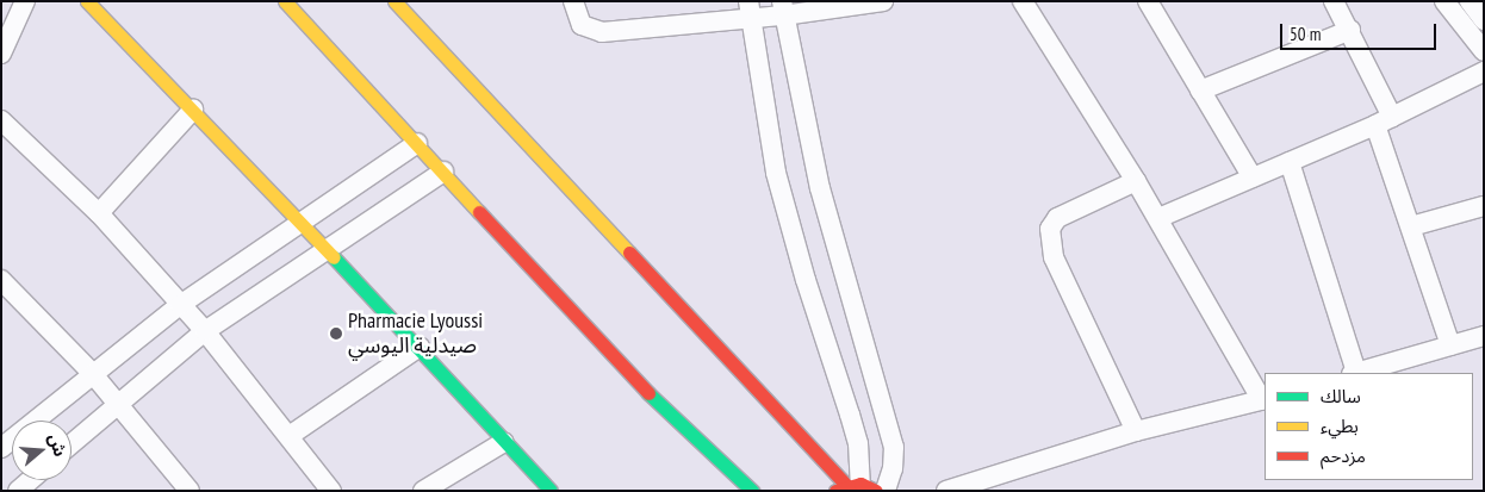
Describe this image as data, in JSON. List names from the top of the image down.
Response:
{
  "places": ["Pharmacie Lyoussi صيدلية اليوسي"],
  "legend": ["سالك", "بطيء", "مزدحم"],
  "scale_bar": "50 m",
  "north": "right"
}
